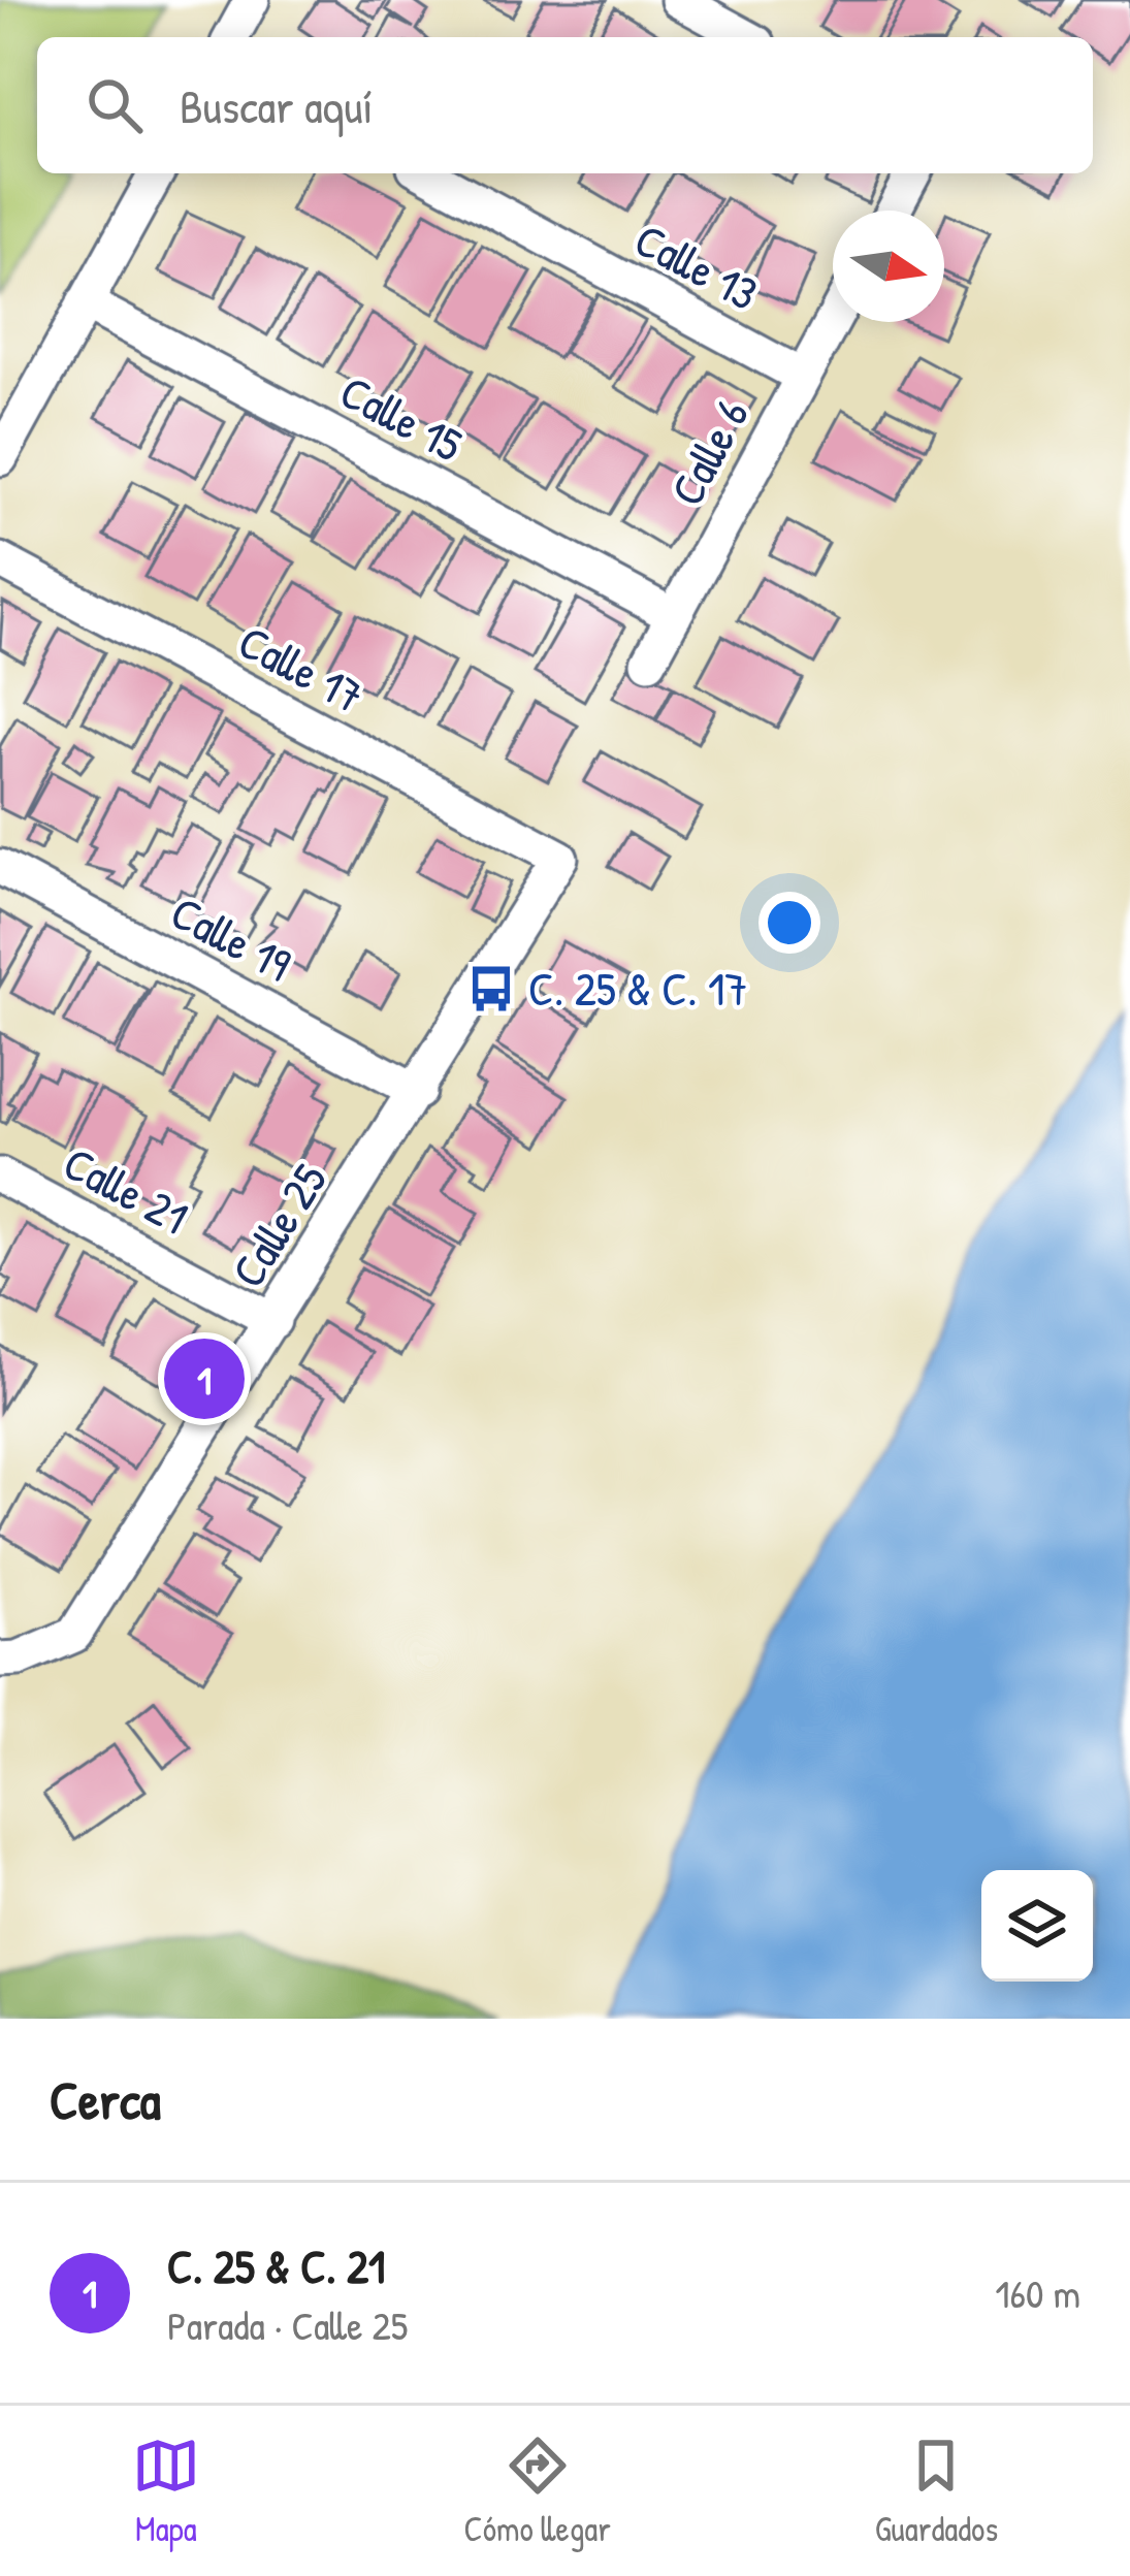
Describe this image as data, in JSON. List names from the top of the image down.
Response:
{
  "streets": {
    "street": [
      "Calle 13",
      "Calle 15",
      "Calle 6",
      "Calle 17",
      "Calle 19",
      "Calle 21",
      "Calle 25"
    ]
  },
  "crossings": [
    ["Calle 13", "Calle 6"],
    ["Calle 15", "Calle 6"],
    ["Calle 17", "Calle 25"],
    ["Calle 19", "Calle 25"],
    ["Calle 21", "Calle 25"]
  ],
  "places": {
    "bus stop": ["C. 25 & C. 17"]
  },
  "north": "right",
  "page": {
    "search": "Buscar aquí",
    "pins": "1",
    "heading": "Cerca",
    "list": [
      {
        "mark": "1",
        "name": "C. 25 & C. 21",
        "note": "Parada · Calle 25",
        "value": "160 m"
      }
    ],
    "nav": ["Mapa", "Cómo llegar", "Guardados"]
  }
}
